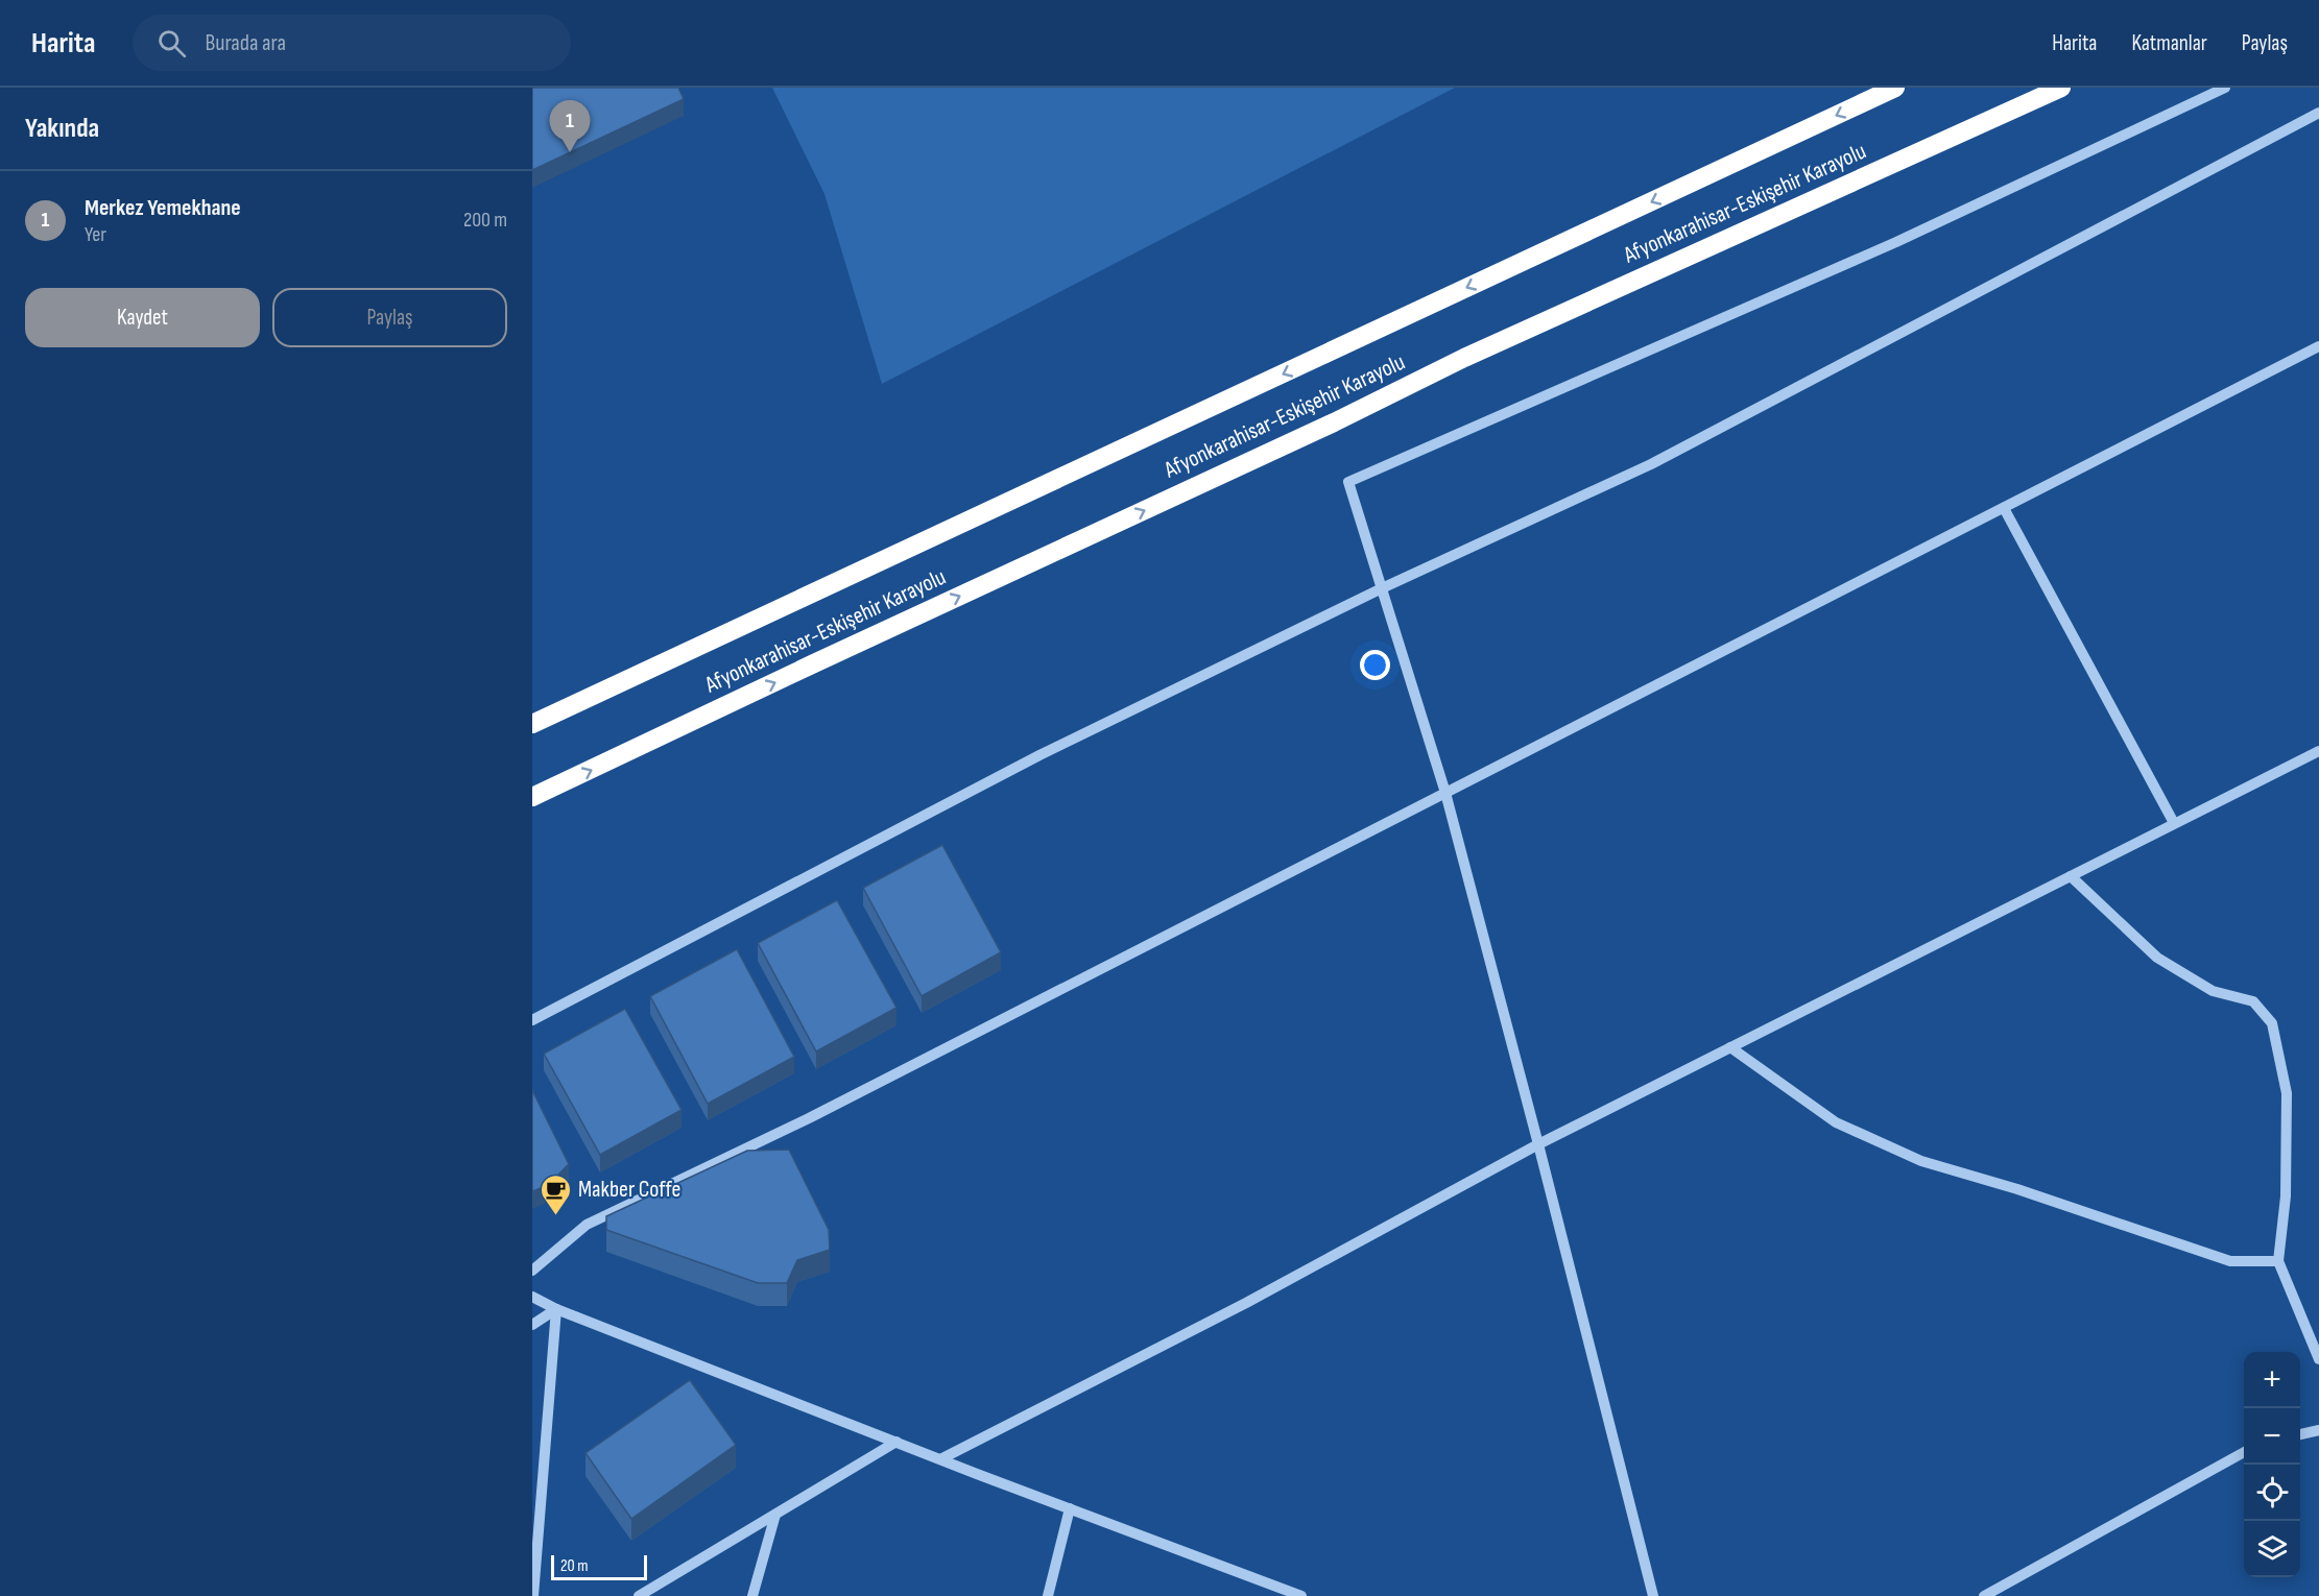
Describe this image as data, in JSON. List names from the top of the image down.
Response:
{
  "streets": {
    "highway": ["Afyonkarahisar-Eskişehir Karayolu"]
  },
  "places": {
    "cafe": ["Makber Coffe"]
  },
  "scale_bar": "20 m",
  "page": {
    "header": "Harita",
    "search": "Burada ara",
    "nav": ["Harita", "Katmanlar", "Paylaş"],
    "heading": "Yakında",
    "pins": "1",
    "list": [
      {
        "mark": "1",
        "name": "Merkez Yemekhane",
        "note": "Yer",
        "value": "200 m"
      }
    ],
    "buttons": ["Kaydet", "Paylaş"],
    "map_buttons": ["+", "−"],
    "scale": "20 m"
  }
}
